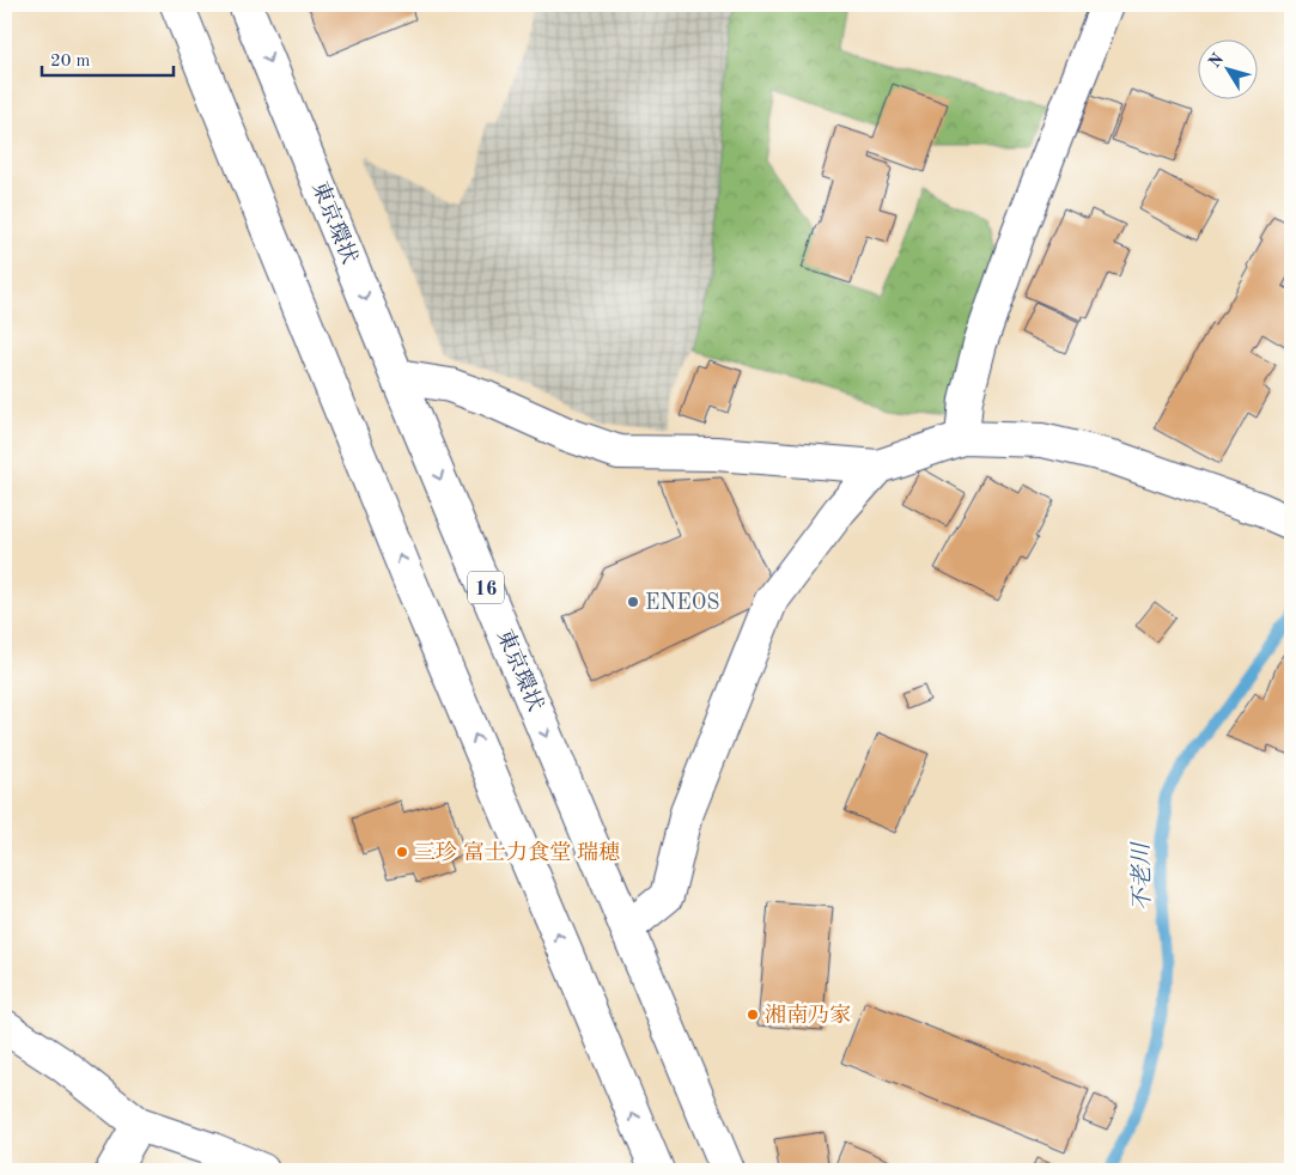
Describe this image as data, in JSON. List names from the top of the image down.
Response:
{
  "streets": {
    "main road": ["東京環状", "16"]
  },
  "water": ["不老川"],
  "places": ["ENEOS", "三珍 富士力食堂 瑞穂", "湘南乃家"],
  "scale_bar": "20 m",
  "north": "top left"
}
